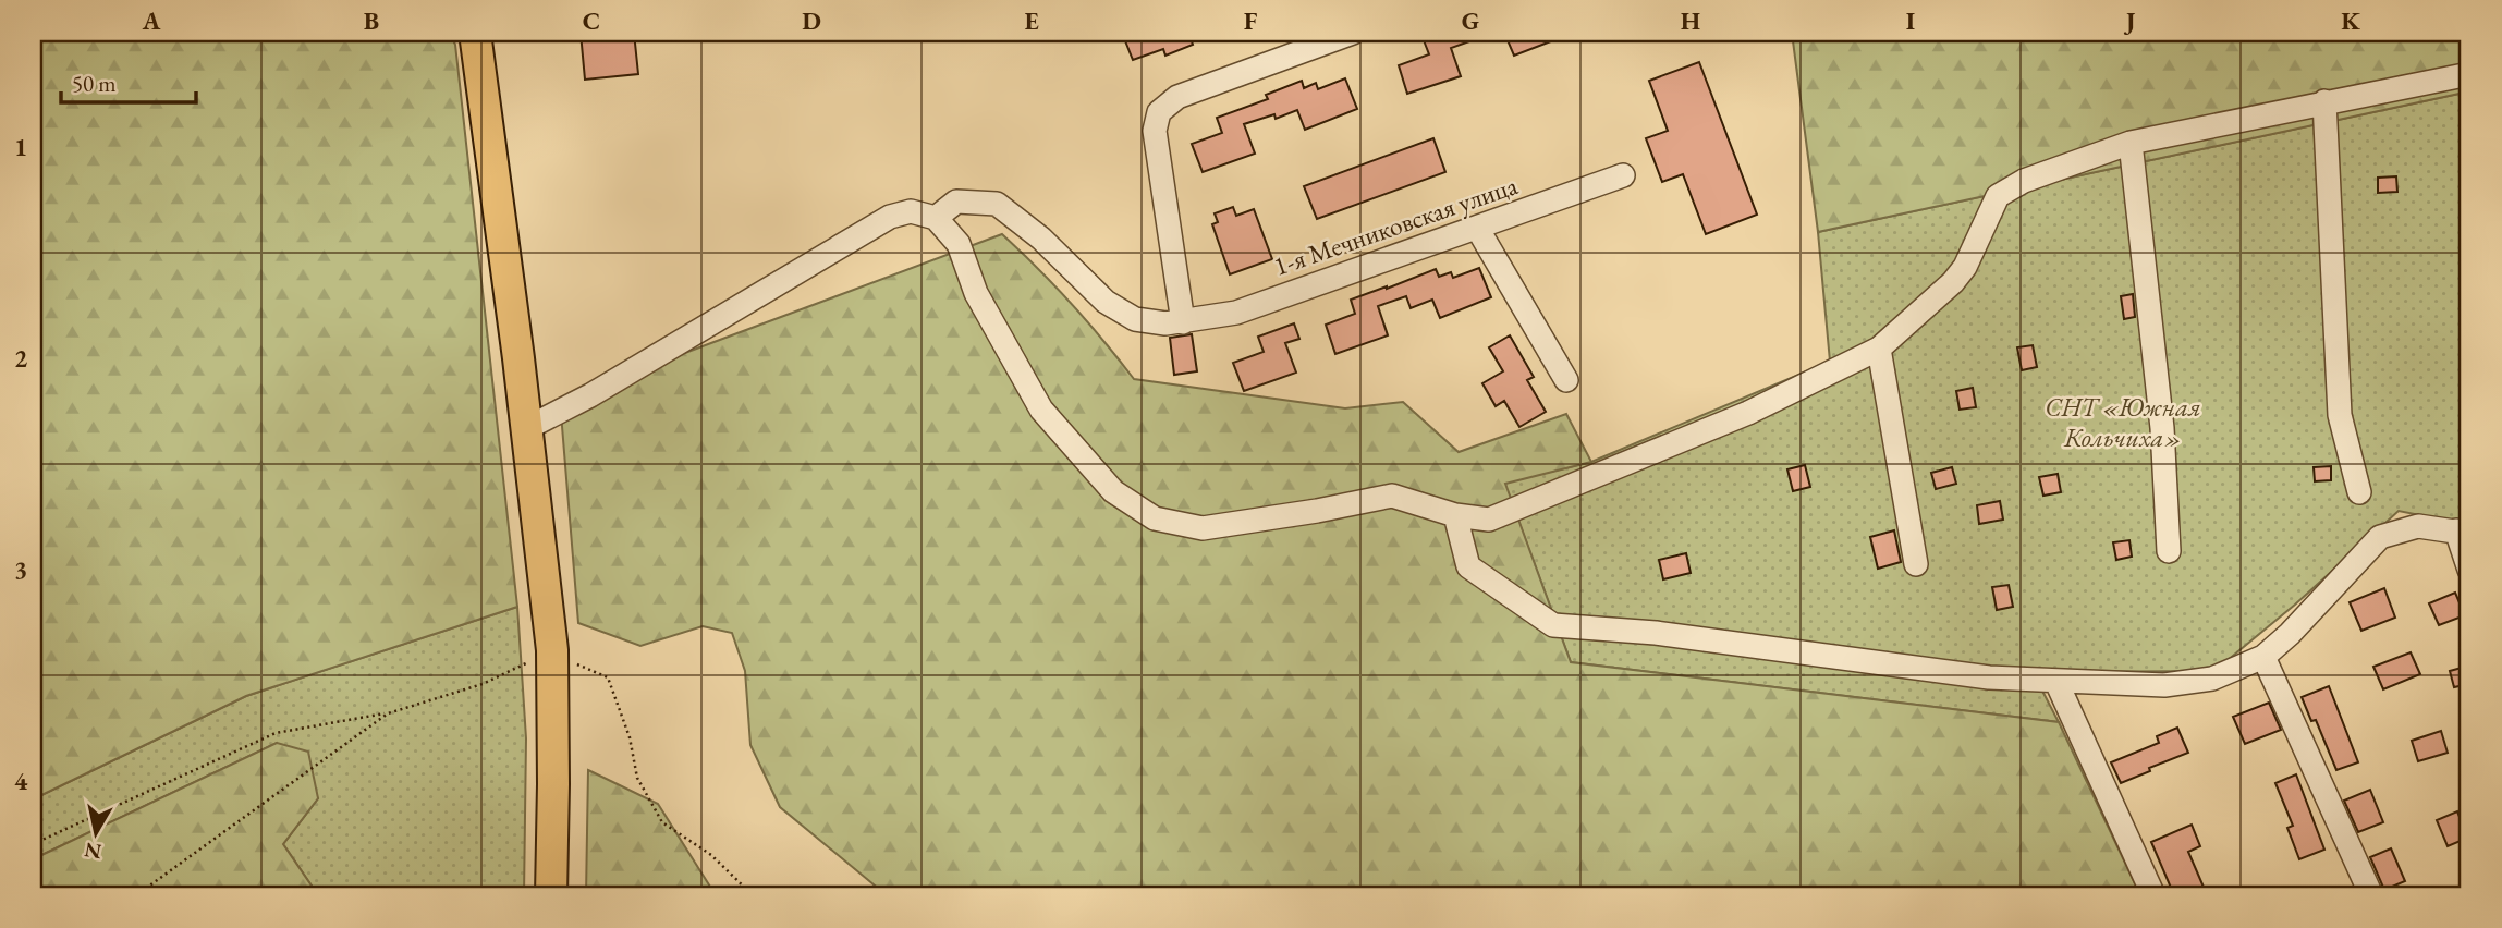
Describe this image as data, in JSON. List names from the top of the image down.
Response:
{
  "streets": {
    "street": ["1-я Мечниковская улица"]
  },
  "parks": ["СНТ «Южная Кольчиха»"],
  "scale_bar": "50 m",
  "north": "bottom",
  "grid": {
    "columns": [
      "A",
      "B",
      "C",
      "D",
      "E",
      "F",
      "G",
      "H",
      "I",
      "J",
      "K"
    ],
    "rows": [
      "1",
      "2",
      "3",
      "4"
    ]
  }
}
